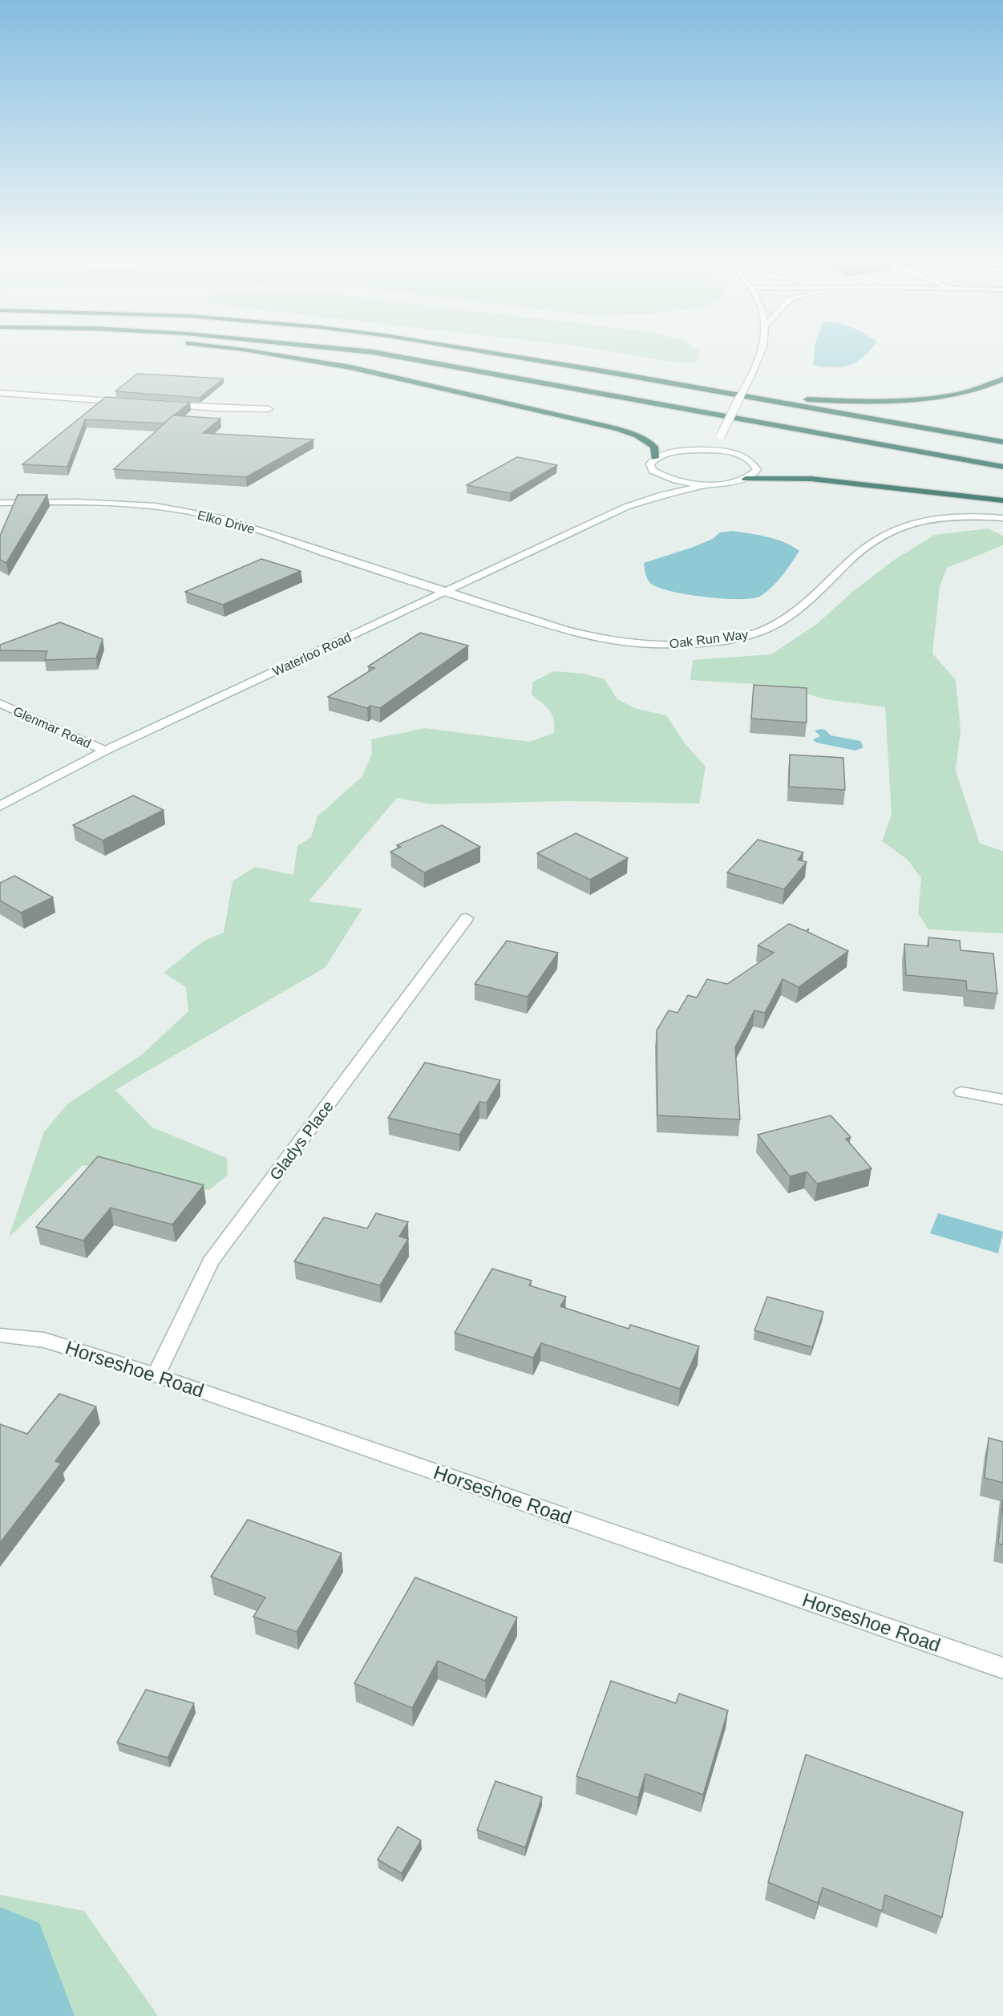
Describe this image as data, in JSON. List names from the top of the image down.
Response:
{
  "streets": {
    "main road": [
      "Elko Drive",
      "Oak Run Way",
      "Waterloo Road",
      "Glenmar Road",
      "Gladys Place",
      "Horseshoe Road"
    ]
  },
  "crossings": [
    ["Elko Drive", "Oak Run Way"],
    ["Elko Drive", "Waterloo Road"],
    ["Oak Run Way", "Waterloo Road"],
    ["Waterloo Road", "Glenmar Road"],
    ["Gladys Place", "Horseshoe Road"]
  ]
}
